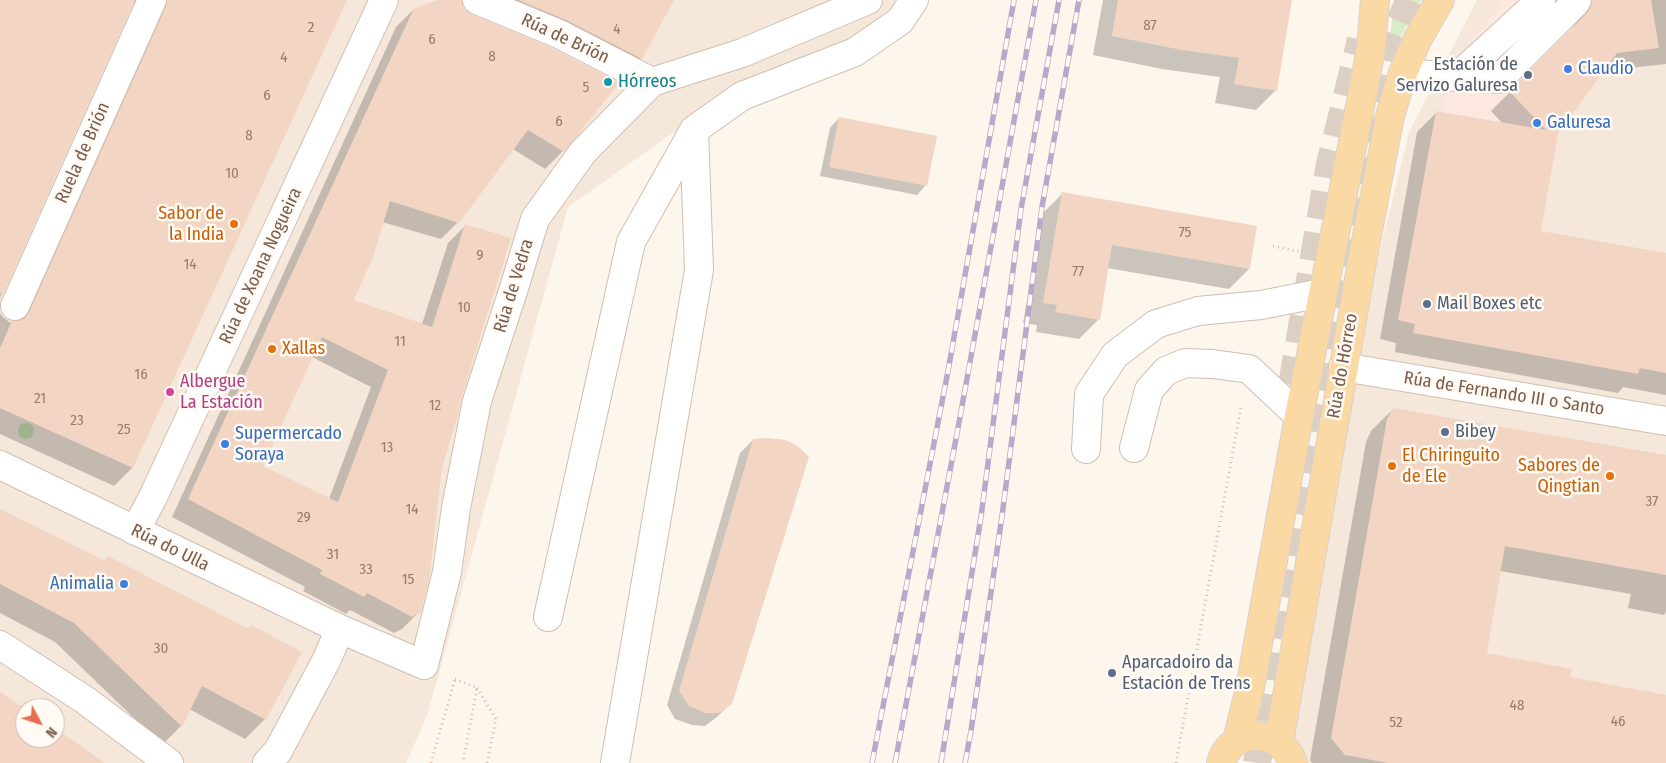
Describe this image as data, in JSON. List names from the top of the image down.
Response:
{
  "streets": {
    "main road": ["Rúa do Hórreo"],
    "street": [
      "Rúa de Brión",
      "Ruela de Brión",
      "Rúa de Xoana Nogueira",
      "Rúa de Vedra",
      "Rúa de Fernando III o Santo",
      "Rúa do Ulla"
    ]
  },
  "crossings": [
    ["Rúa de Brión", "Rúa de Vedra"],
    ["Rúa de Xoana Nogueira", "Rúa do Ulla"],
    ["Rúa do Hórreo", "Rúa de Fernando III o Santo"]
  ],
  "places": [
    "Claudio",
    "Estación de Servizo Galuresa",
    "Hórreos",
    "Galuresa",
    "Sabor de la India",
    "Mail Boxes etc",
    "Xallas",
    "Albergue La Estación",
    "Bibey",
    "Supermercado Soraya",
    "El Chiringuito de Ele",
    "Sabores de Qingtian",
    "Animalia",
    "Aparcadoiro da Estación de Trens"
  ],
  "house_numbers": [
    "87",
    "2",
    "4",
    "6",
    "8",
    "4",
    "5",
    "6",
    "6",
    "8",
    "10",
    "75",
    "9",
    "14",
    "77",
    "10",
    "11",
    "16",
    "21",
    "12",
    "23",
    "25",
    "13",
    "37",
    "14",
    "29",
    "31",
    "33",
    "15",
    "30",
    "48",
    "46",
    "52"
  ],
  "north": "bottom right"
}
